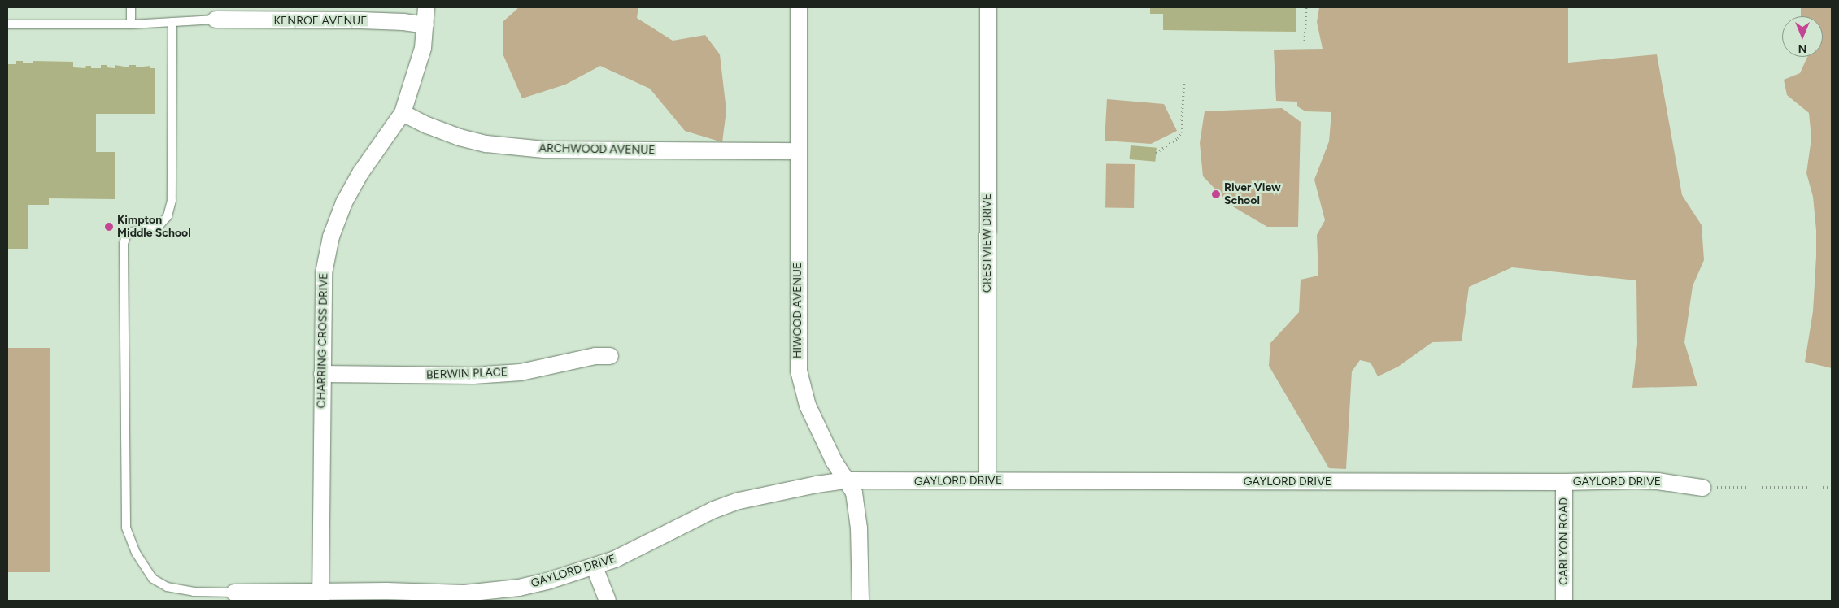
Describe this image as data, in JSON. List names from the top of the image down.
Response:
{
  "streets": {
    "street": [
      "KENROE AVENUE",
      "ARCHWOOD AVENUE",
      "CRESTVIEW DRIVE",
      "HIWOOD AVENUE",
      "CHARRING CROSS DRIVE",
      "BERWIN PLACE",
      "GAYLORD DRIVE",
      "CARLYON ROAD"
    ]
  },
  "crossings": [
    ["KENROE AVENUE", "CHARRING CROSS DRIVE"],
    ["ARCHWOOD AVENUE", "HIWOOD AVENUE"],
    ["ARCHWOOD AVENUE", "CHARRING CROSS DRIVE"],
    ["CRESTVIEW DRIVE", "GAYLORD DRIVE"],
    ["HIWOOD AVENUE", "GAYLORD DRIVE"],
    ["CHARRING CROSS DRIVE", "BERWIN PLACE"],
    ["CHARRING CROSS DRIVE", "GAYLORD DRIVE"],
    ["GAYLORD DRIVE", "CARLYON ROAD"]
  ],
  "places": ["River View School", "Kimpton Middle School"],
  "north": "bottom"
}
